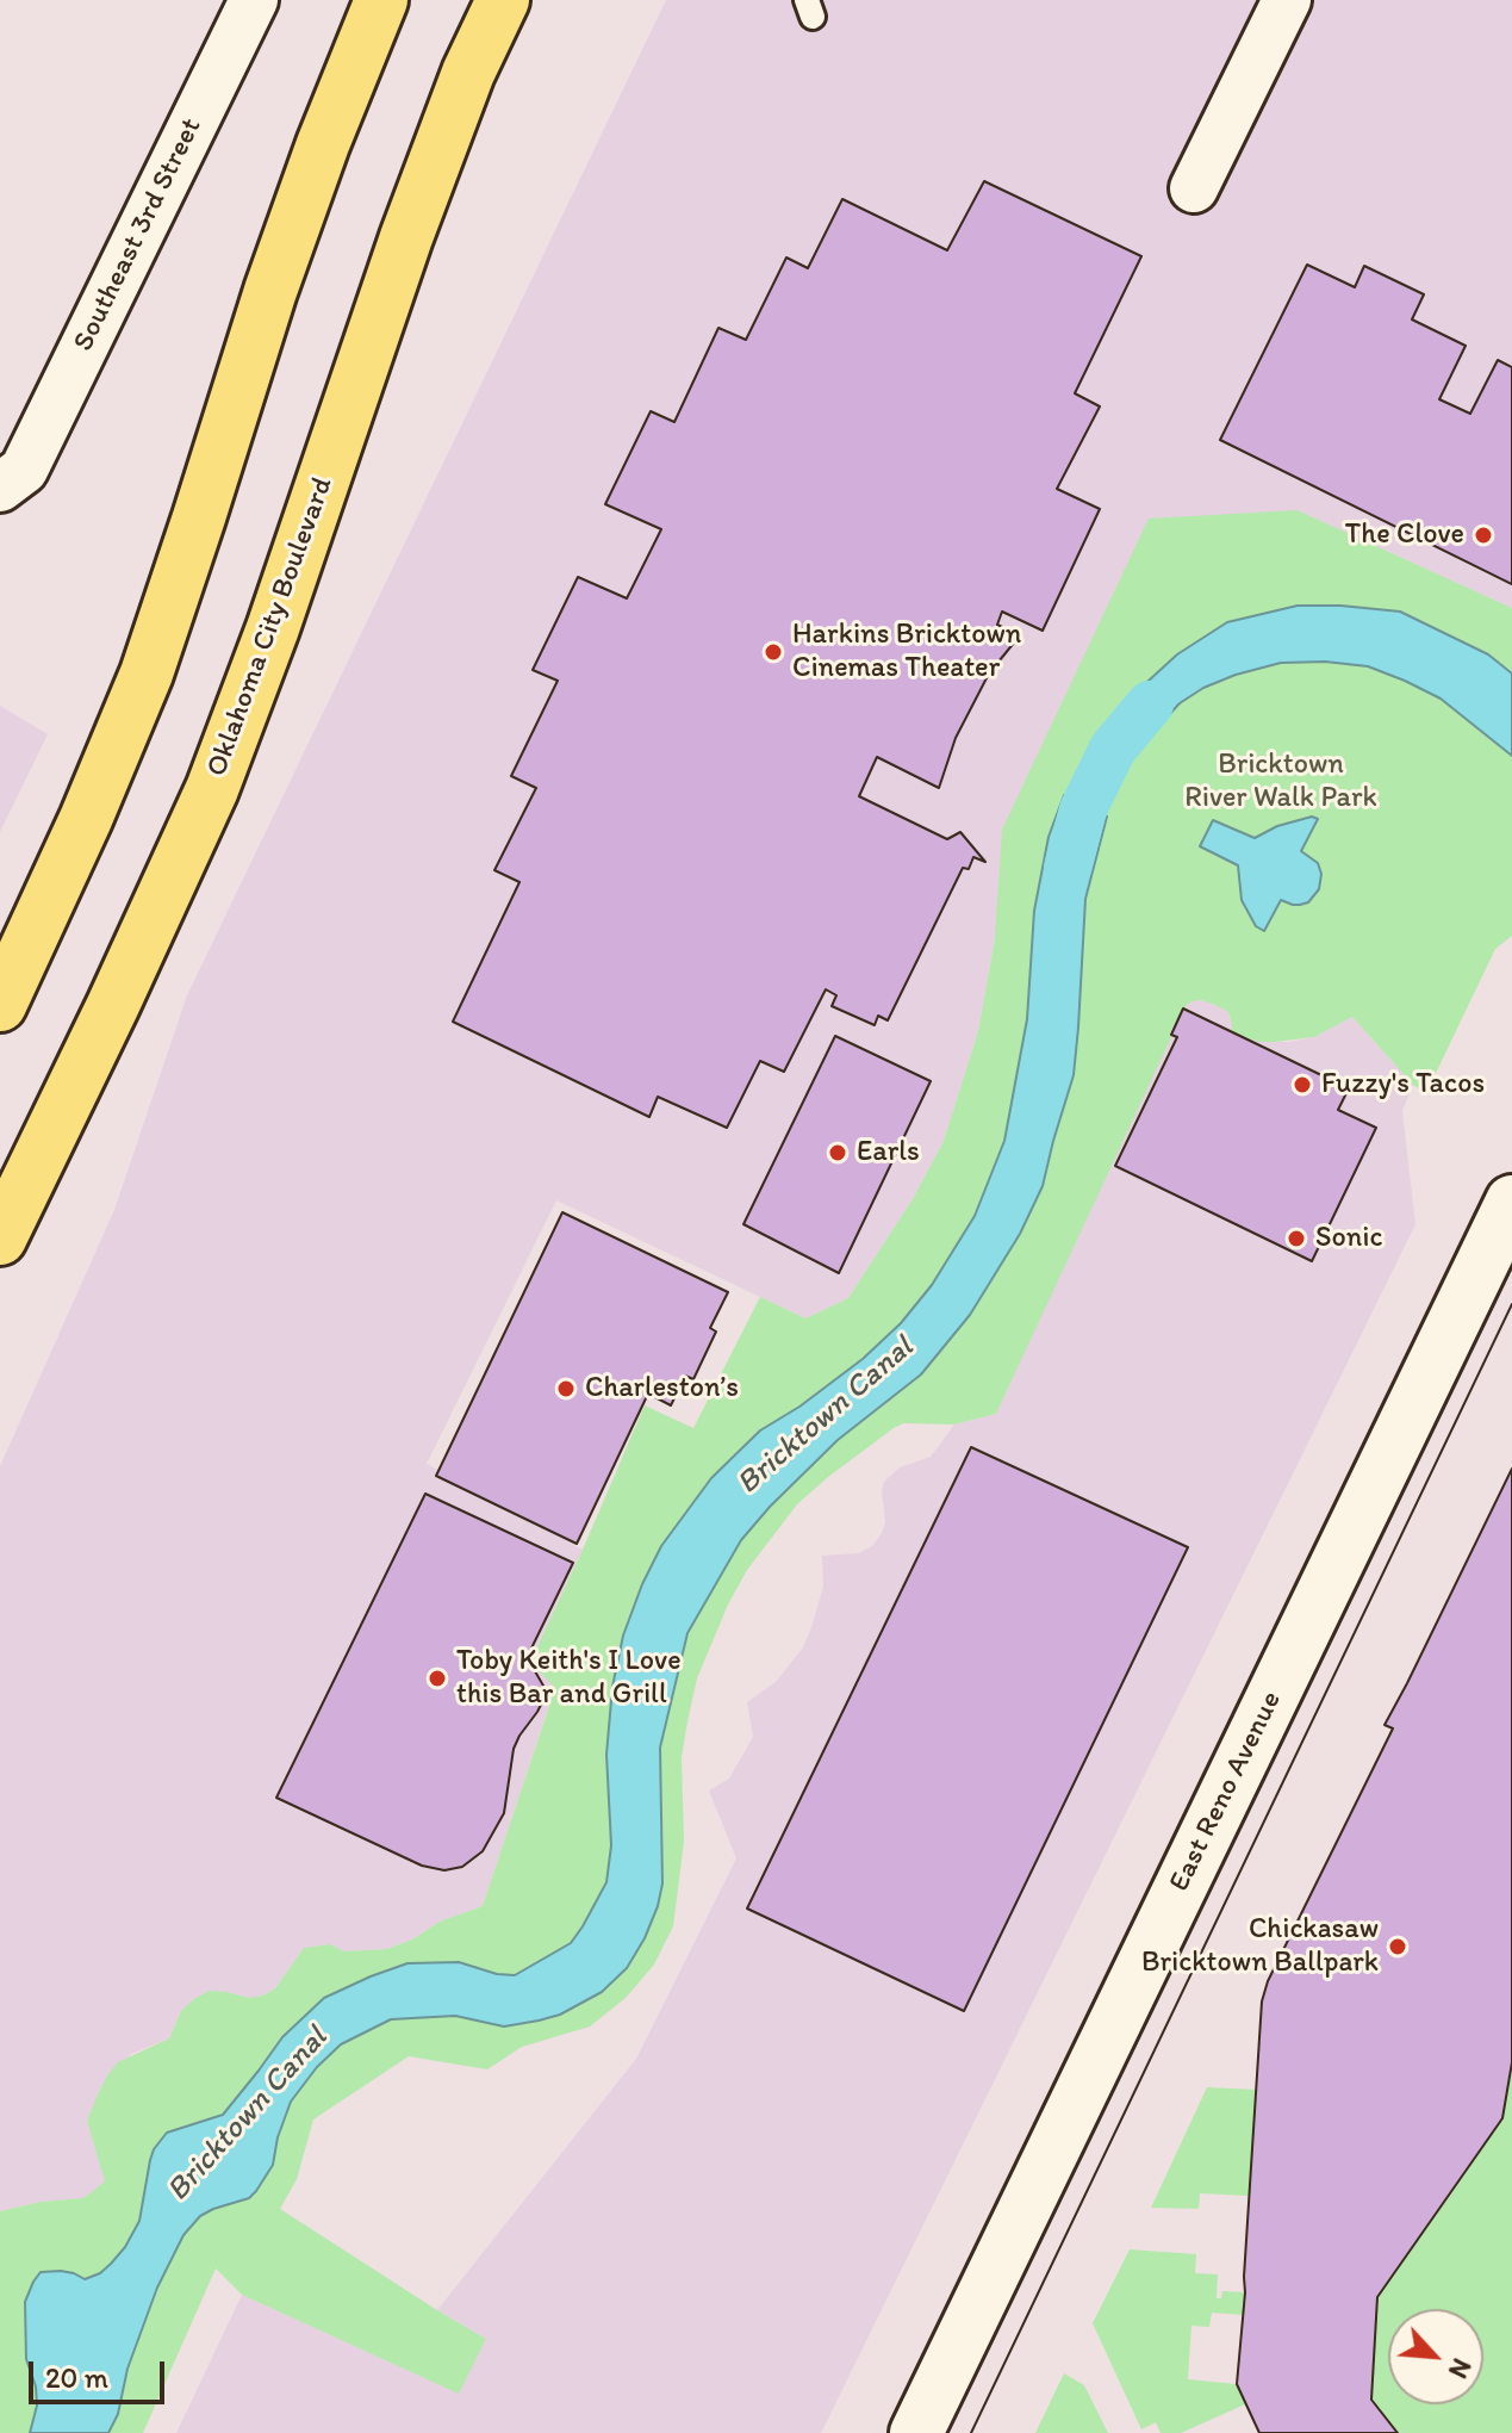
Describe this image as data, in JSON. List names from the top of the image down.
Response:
{
  "streets": {
    "main road": ["Oklahoma City Boulevard", "East Reno Avenue"],
    "street": ["Southeast 3rd Street"]
  },
  "water": ["Bricktown Canal"],
  "parks": ["Bricktown River Walk Park"],
  "places": [
    "The Clove",
    "Harkins Bricktown Cinemas Theater",
    "Fuzzy's Tacos",
    "Earls",
    "Sonic",
    "Charleston’s",
    "Toby Keith's I Love this Bar and Grill",
    "Chickasaw Bricktown Ballpark"
  ],
  "scale_bar": "20 m",
  "north": "bottom right"
}
